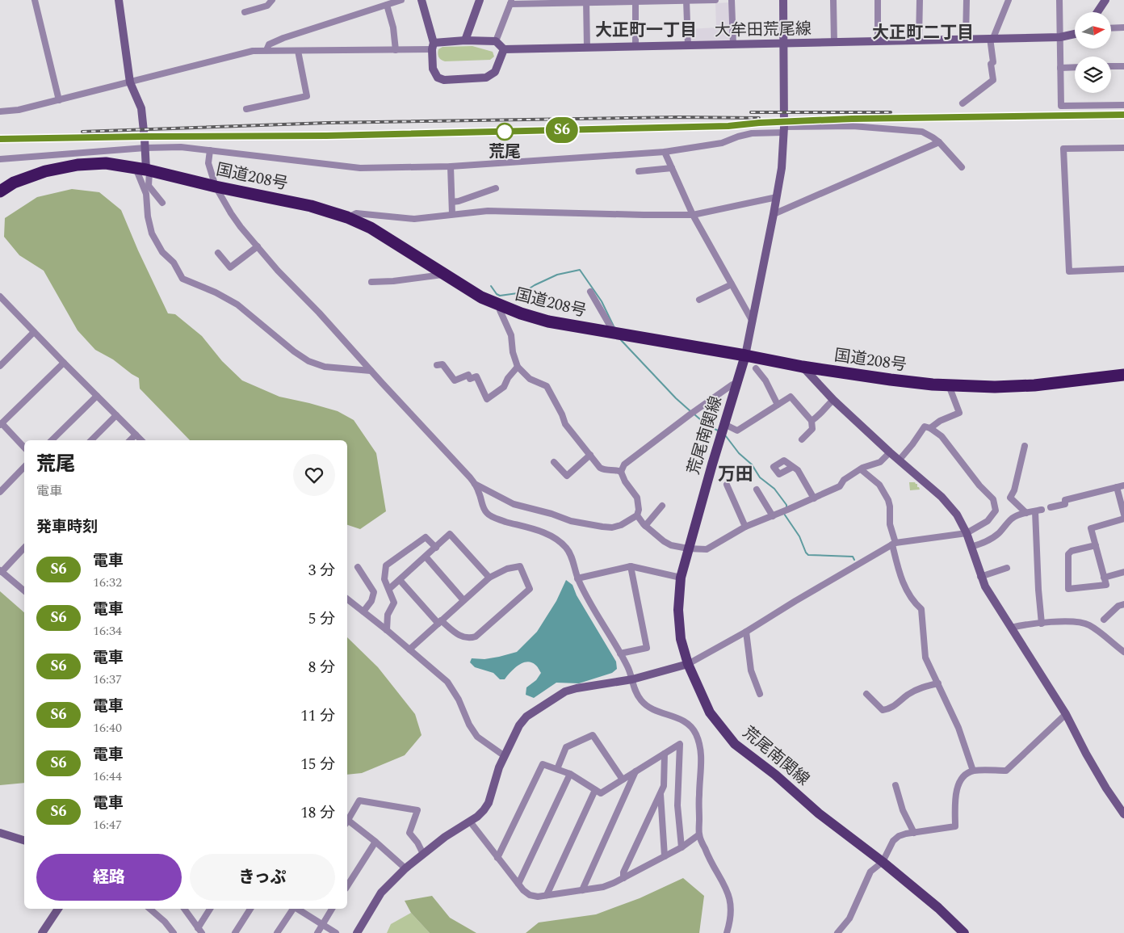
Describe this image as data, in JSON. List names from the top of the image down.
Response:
{
  "streets": {
    "highway": ["国道208号"],
    "main road": ["荒尾南関線"],
    "street": ["大牟田荒尾線"]
  },
  "crossings": [
    ["国道208号", "荒尾南関線"]
  ],
  "districts": ["大正町一丁目", "大正町二丁目", "万田"],
  "places": ["荒尾"],
  "north": "right",
  "page": {
    "on_map": "S6",
    "heading": [
      ["荒尾", "電車"],
      "発車時刻"
    ],
    "list": [
      {
        "mark": "S6",
        "name": "電車",
        "note": "16:32",
        "value": "3 分"
      },
      {
        "mark": "S6",
        "name": "電車",
        "note": "16:34",
        "value": "5 分"
      },
      {
        "mark": "S6",
        "name": "電車",
        "note": "16:37",
        "value": "8 分"
      },
      {
        "mark": "S6",
        "name": "電車",
        "note": "16:40",
        "value": "11 分"
      },
      {
        "mark": "S6",
        "name": "電車",
        "note": "16:44",
        "value": "15 分"
      },
      {
        "mark": "S6",
        "name": "電車",
        "note": "16:47",
        "value": "18 分"
      }
    ],
    "buttons": ["経路", "きっぷ"]
  }
}
